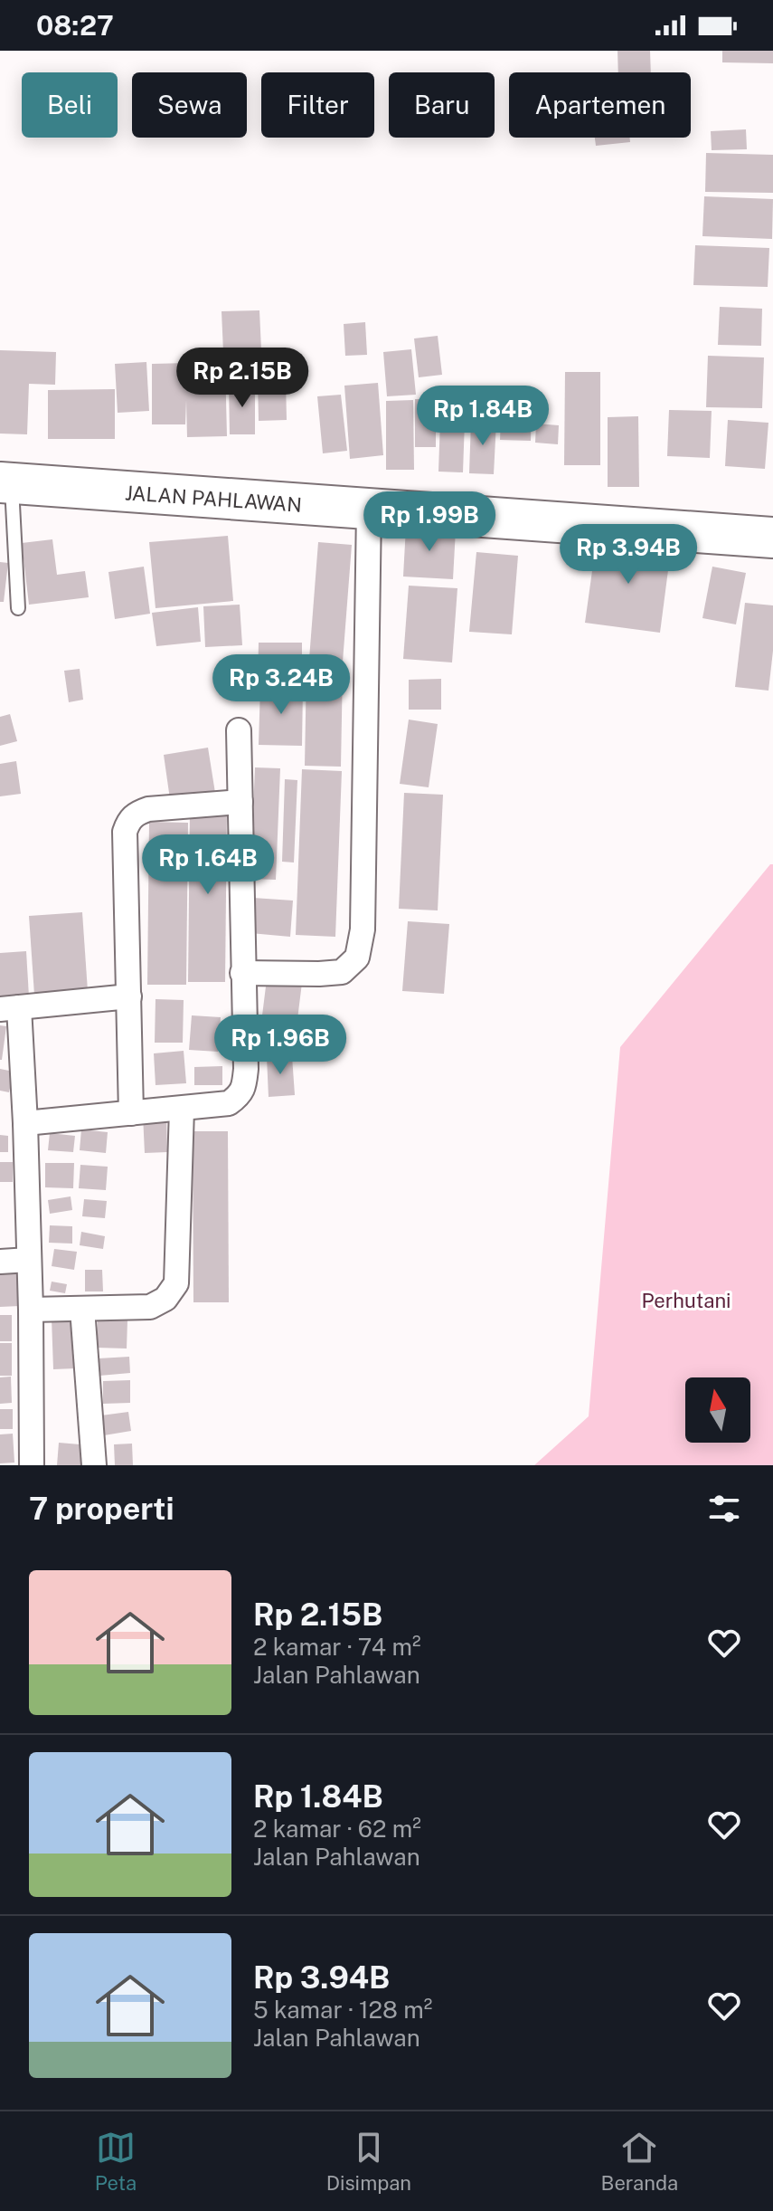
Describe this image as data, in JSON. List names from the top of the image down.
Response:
{
  "streets": {
    "highway": ["JALAN PAHLAWAN"]
  },
  "parks": ["Perhutani"],
  "north": "top",
  "page": {
    "status": "08:27",
    "chip": [
      "Beli",
      "Sewa",
      "Filter",
      "Baru",
      "Apartemen"
    ],
    "price": [
      "Rp 2.15B",
      "Rp 1.84B",
      "Rp 1.99B",
      "Rp 3.94B",
      "Rp 3.24B",
      "Rp 1.64B",
      "Rp 1.96B"
    ],
    "heading": "7 properti",
    "list": [
      {
        "name": "Rp 2.15B",
        "note": "2 kamar · 74 m² · Jalan Pahlawan"
      },
      {
        "name": "Rp 1.84B",
        "note": "2 kamar · 62 m² · Jalan Pahlawan"
      },
      {
        "name": "Rp 3.94B",
        "note": "5 kamar · 128 m² · Jalan Pahlawan"
      }
    ],
    "tabs": ["Peta", "Disimpan", "Beranda"]
  }
}
